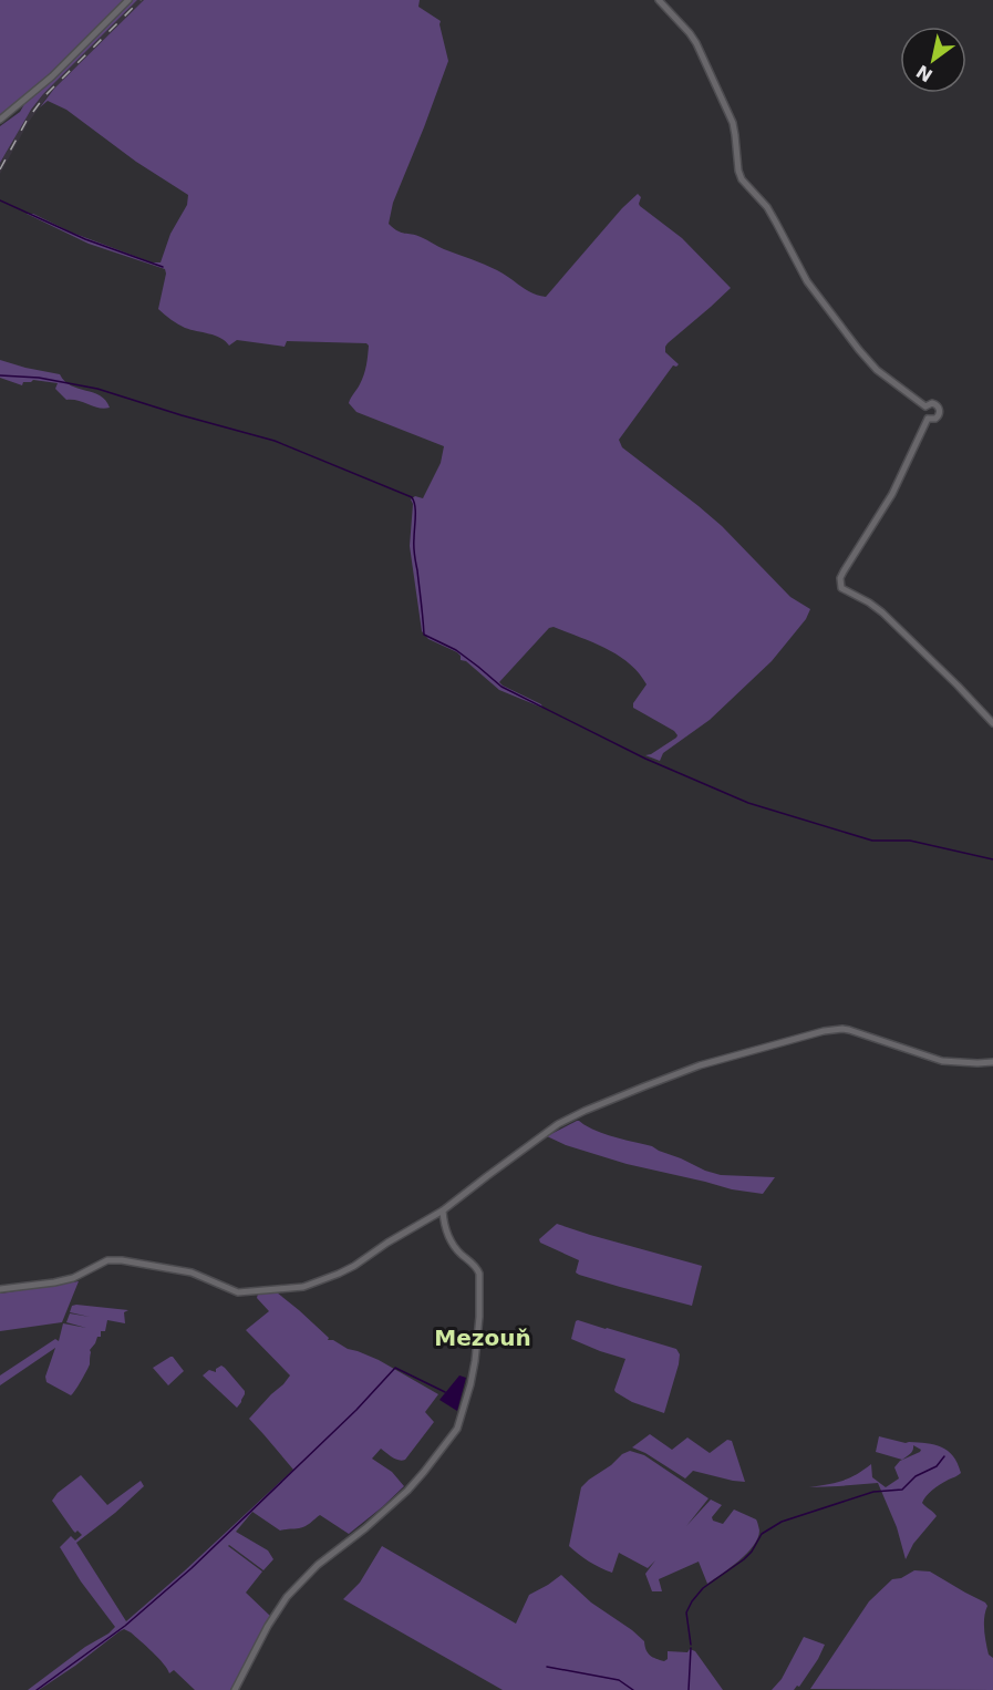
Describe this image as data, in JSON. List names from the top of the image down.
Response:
{
  "districts": ["Mezouň"],
  "north": "bottom left"
}
